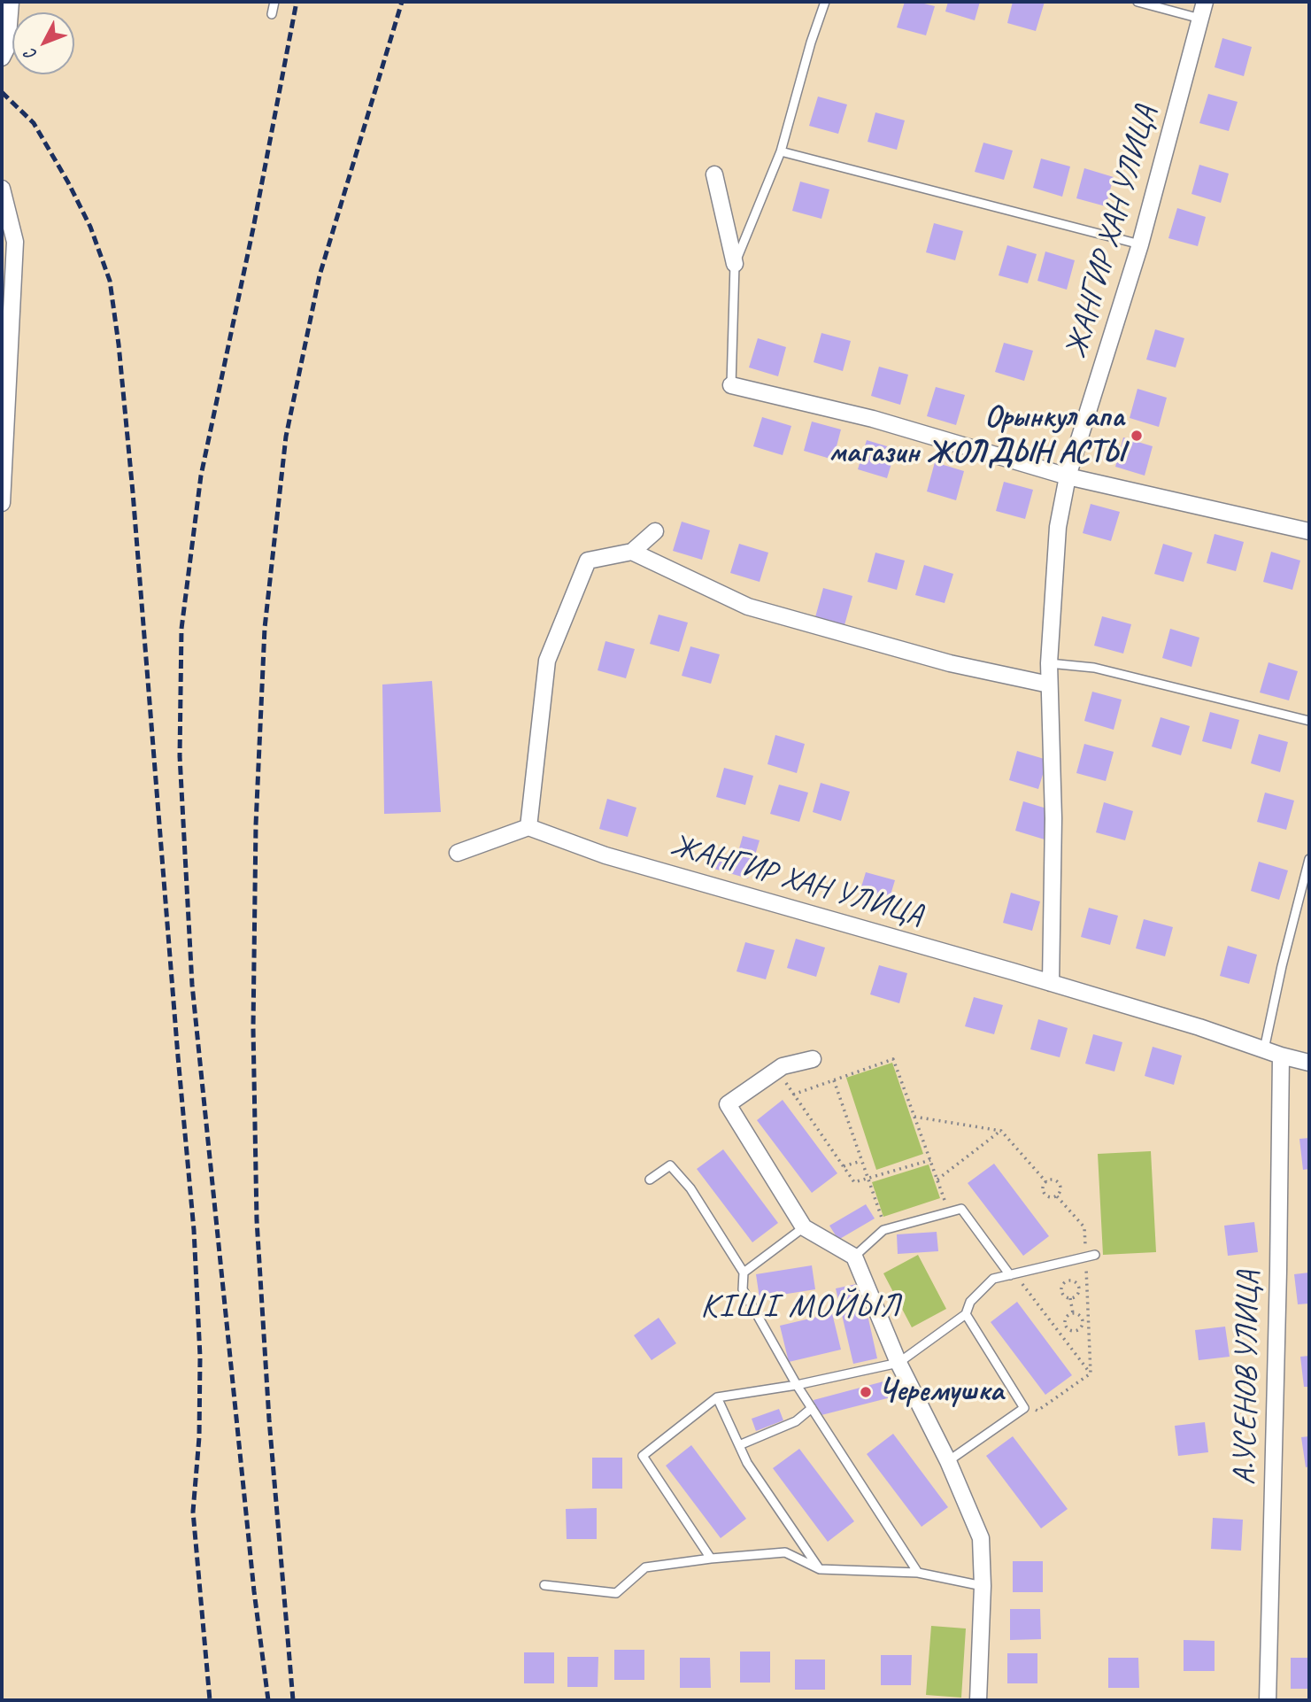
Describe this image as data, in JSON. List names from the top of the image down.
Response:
{
  "streets": {
    "street": ["ЖАНГИР ХАН УЛИЦА", "А.УСЕНОВ УЛИЦА"]
  },
  "crossings": [
    ["ЖАНГИР ХАН УЛИЦА", "А.УСЕНОВ УЛИЦА"]
  ],
  "districts": ["КІШІ МОЙЫЛ"],
  "places": ["Орынкул апа магазин ЖОЛДЫН АСТЫ", "Черемушка"],
  "north": "bottom left"
}
